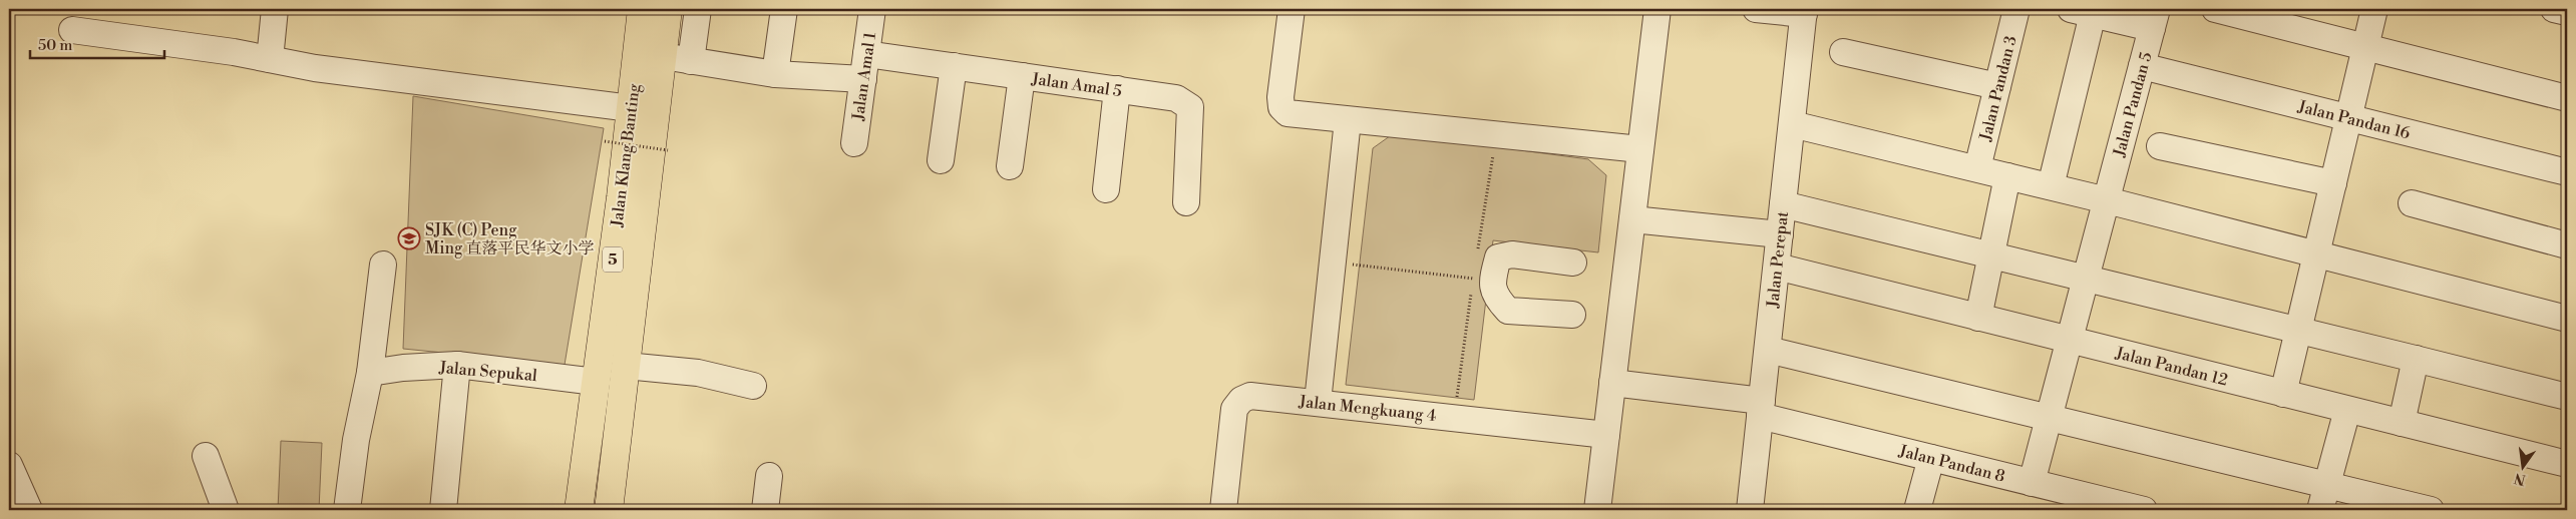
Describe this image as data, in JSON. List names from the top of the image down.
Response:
{
  "streets": {
    "highway": ["Jalan Klang Banting", "5"],
    "street": [
      "Jalan Amal 1",
      "Jalan Amal 5",
      "Jalan Pandan 3",
      "Jalan Pandan 5",
      "Jalan Pandan 16",
      "Jalan Perepat",
      "Jalan Pandan 12",
      "Jalan Sepukal",
      "Jalan Mengkuang 4",
      "Jalan Pandan 8"
    ]
  },
  "crossings": [
    ["Jalan Amal 1", "Jalan Amal 5"],
    ["Jalan Pandan 5", "Jalan Pandan 16"],
    ["Jalan Pandan 5", "Jalan Pandan 12"],
    ["Jalan Pandan 5", "Jalan Pandan 8"],
    ["Jalan Klang Banting", "Jalan Sepukal"],
    ["Jalan Perepat", "Jalan Pandan 12"],
    ["Jalan Perepat", "Jalan Pandan 8"]
  ],
  "places": {
    "school or university": ["SJK (C) Peng Ming 直落平民华文小学"]
  },
  "scale_bar": "50 m",
  "north": "bottom"
}
